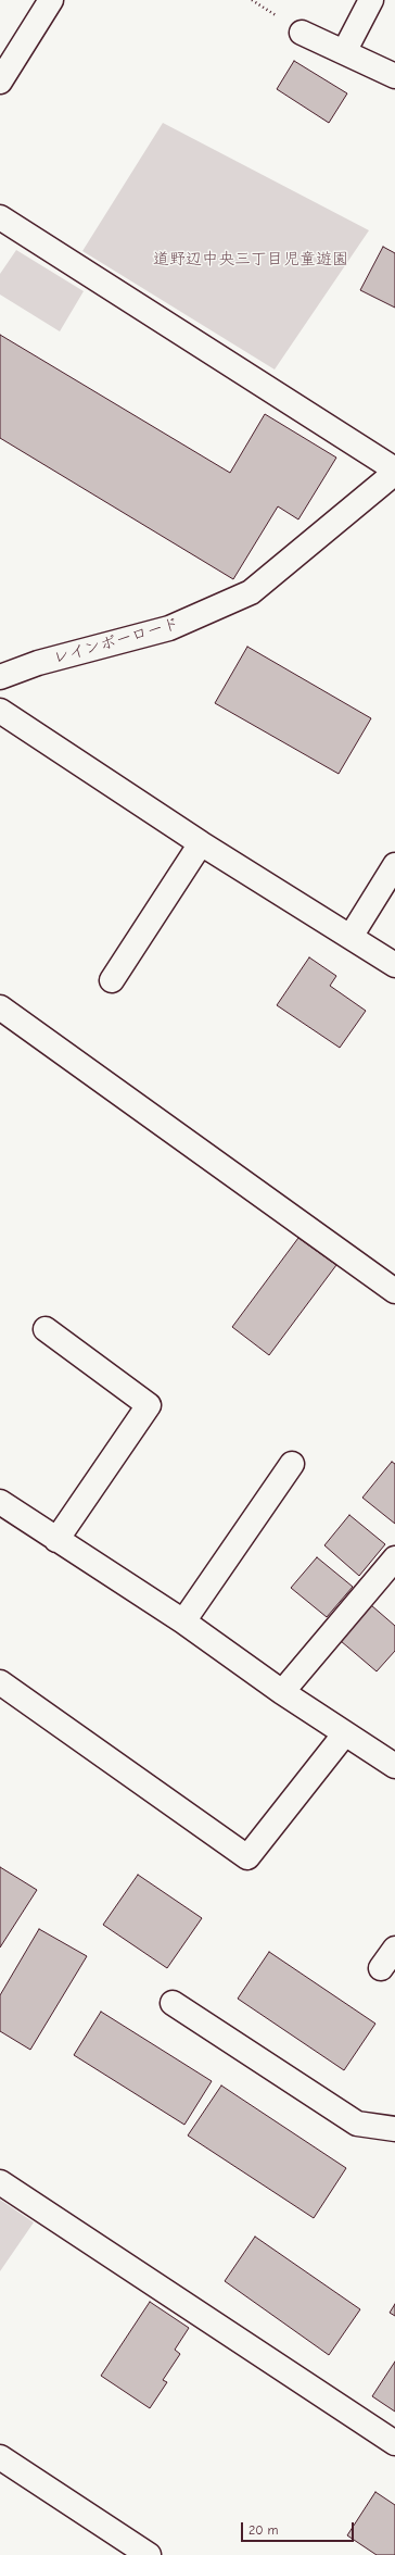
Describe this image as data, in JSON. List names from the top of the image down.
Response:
{
  "streets": {
    "street": ["レインボーロード"]
  },
  "parks": ["道野辺中央三丁目児童遊園"],
  "scale_bar": "20 m"
}
